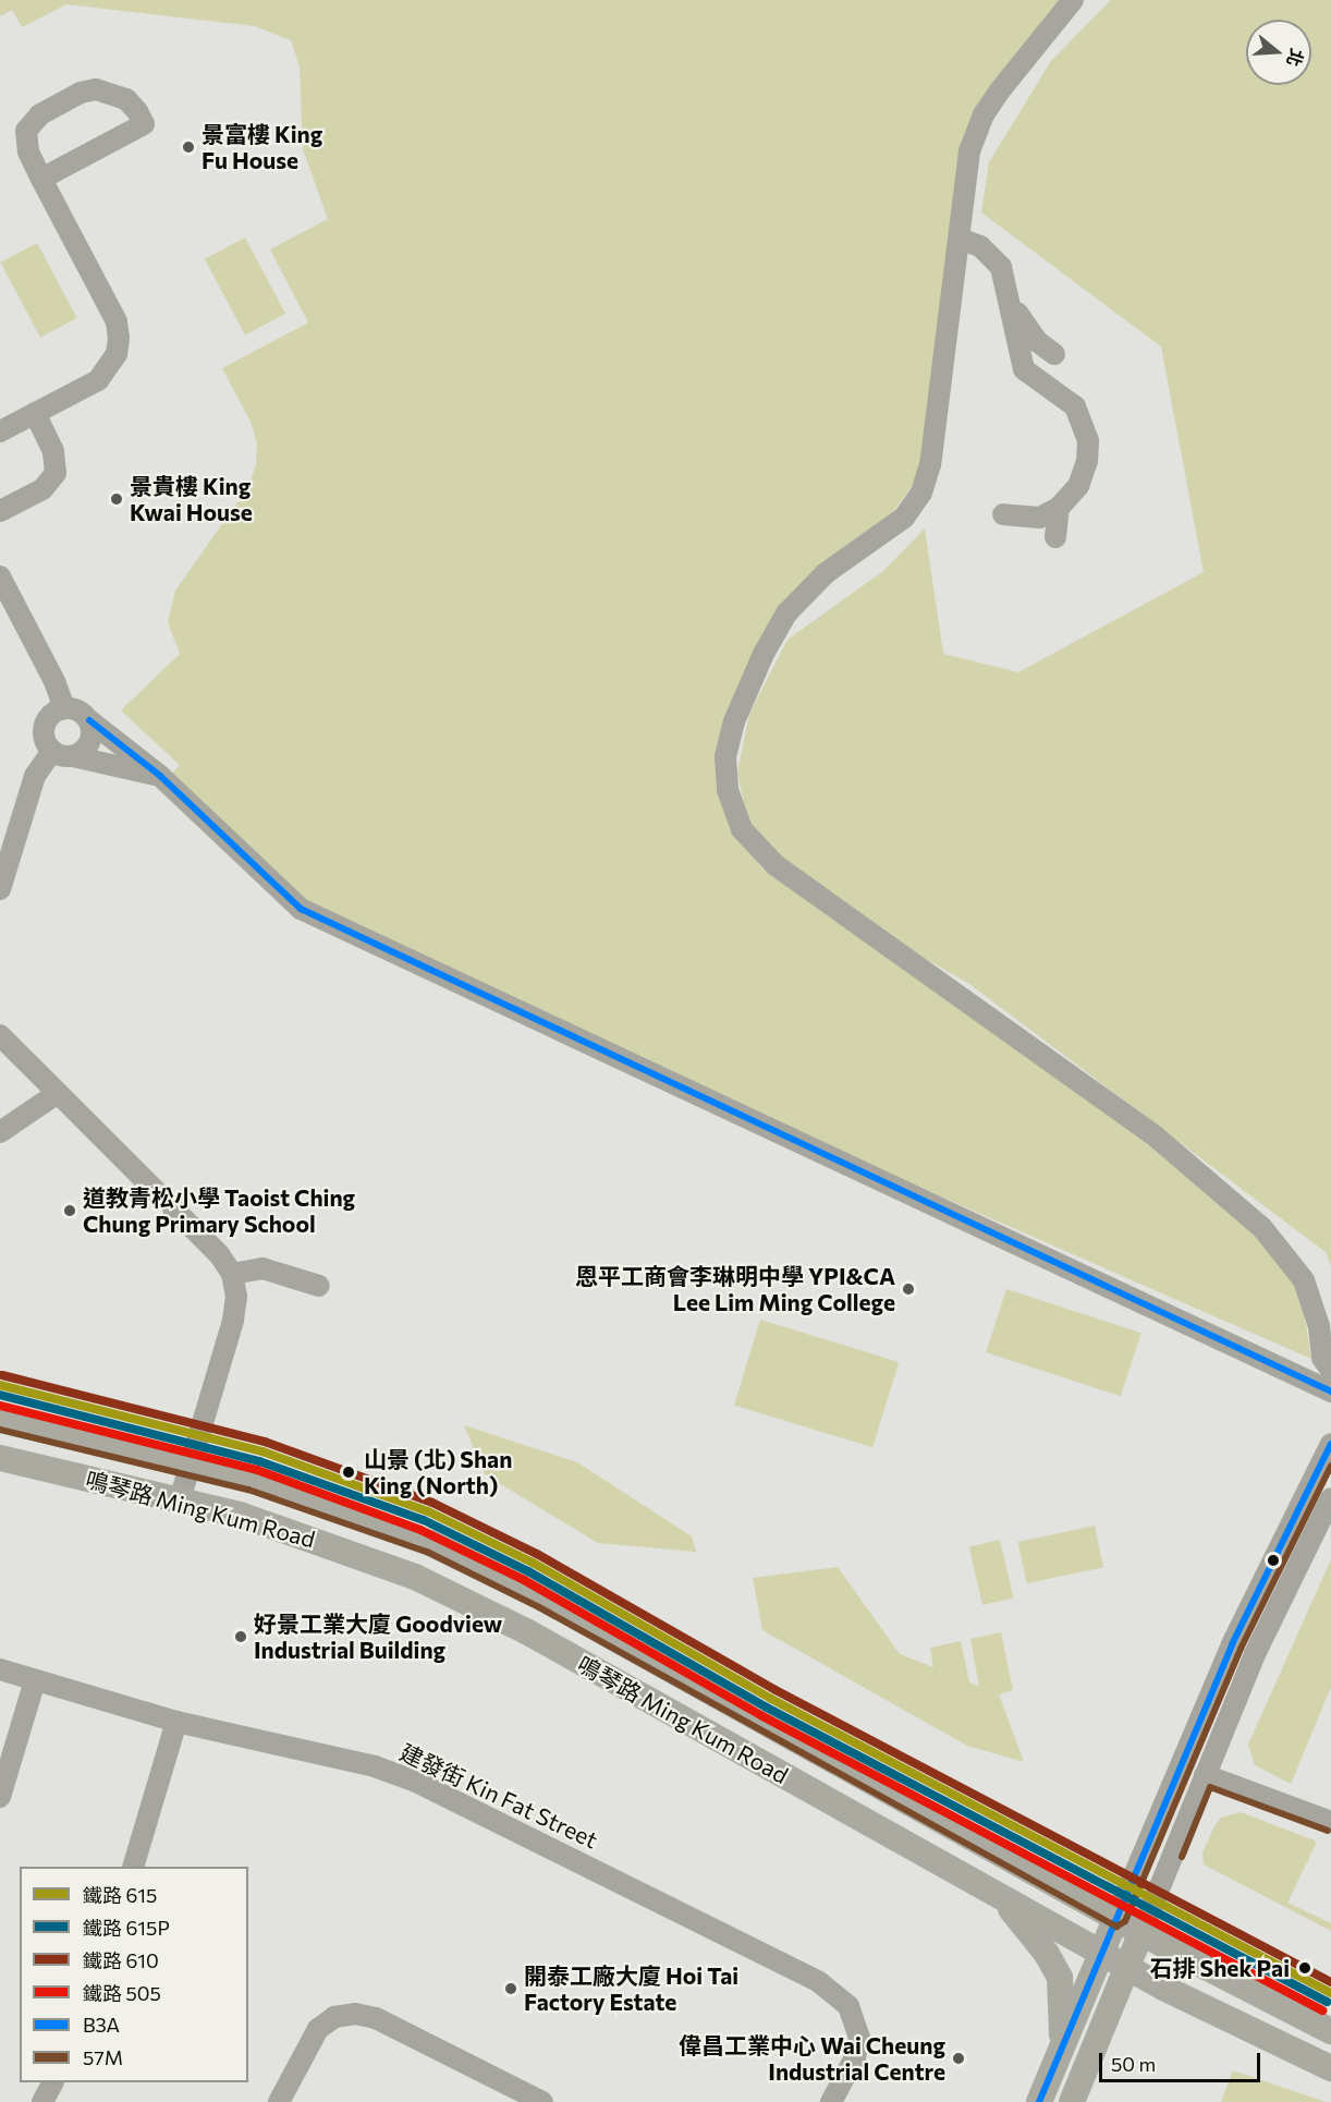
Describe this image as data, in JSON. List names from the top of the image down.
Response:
{
  "streets": {
    "main road": ["鳴琴路 Ming Kum Road"],
    "street": ["建發街 Kin Fat Street"]
  },
  "places": [
    "景富樓 King Fu House",
    "景貴樓 King Kwai House",
    "道教青松小學 Taoist Ching Chung Primary School",
    "恩平工商會李琳明中學 YPI&CA Lee Lim Ming College",
    "山景 (北) Shan King (North)",
    "好景工業大廈 Goodview Industrial Building",
    "石排 Shek Pai",
    "開泰工廠大廈 Hoi Tai Factory Estate",
    "偉昌工業中心 Wai Cheung Industrial Centre"
  ],
  "lines": [
    "transit line B3A",
    "rail line 610",
    "rail line 615",
    "rail line 615P",
    "rail line 505",
    "transit line 57M"
  ],
  "legend": [
    "鐵路 615",
    "鐵路 615P",
    "鐵路 610",
    "鐵路 505",
    "B3A",
    "57M"
  ],
  "scale_bar": "50 m",
  "north": "right"
}
